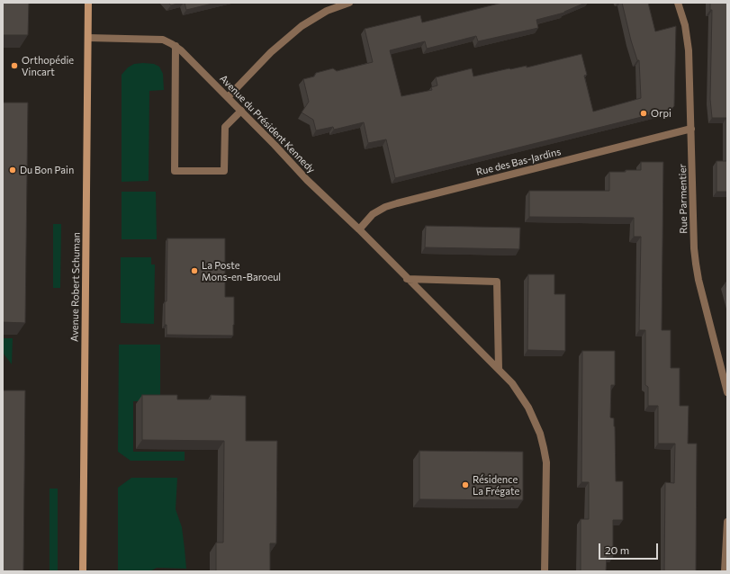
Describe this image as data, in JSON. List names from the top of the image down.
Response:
{
  "streets": {
    "main road": ["Avenue Robert Schuman"],
    "street": ["Avenue du Président Kennedy", "Rue des Bas-Jardins", "Rue Parmentier"]
  },
  "crossings": [
    ["Avenue du Président Kennedy", "Rue des Bas-Jardins"],
    ["Avenue du Président Kennedy", "Avenue Robert Schuman"],
    ["Rue des Bas-Jardins", "Rue Parmentier"]
  ],
  "places": [
    "Orthopédie Vincart",
    "Orpi",
    "Du Bon Pain",
    "La Poste Mons-en-Baroeul",
    "Résidence La Frégate"
  ],
  "scale_bar": "20 m"
}
